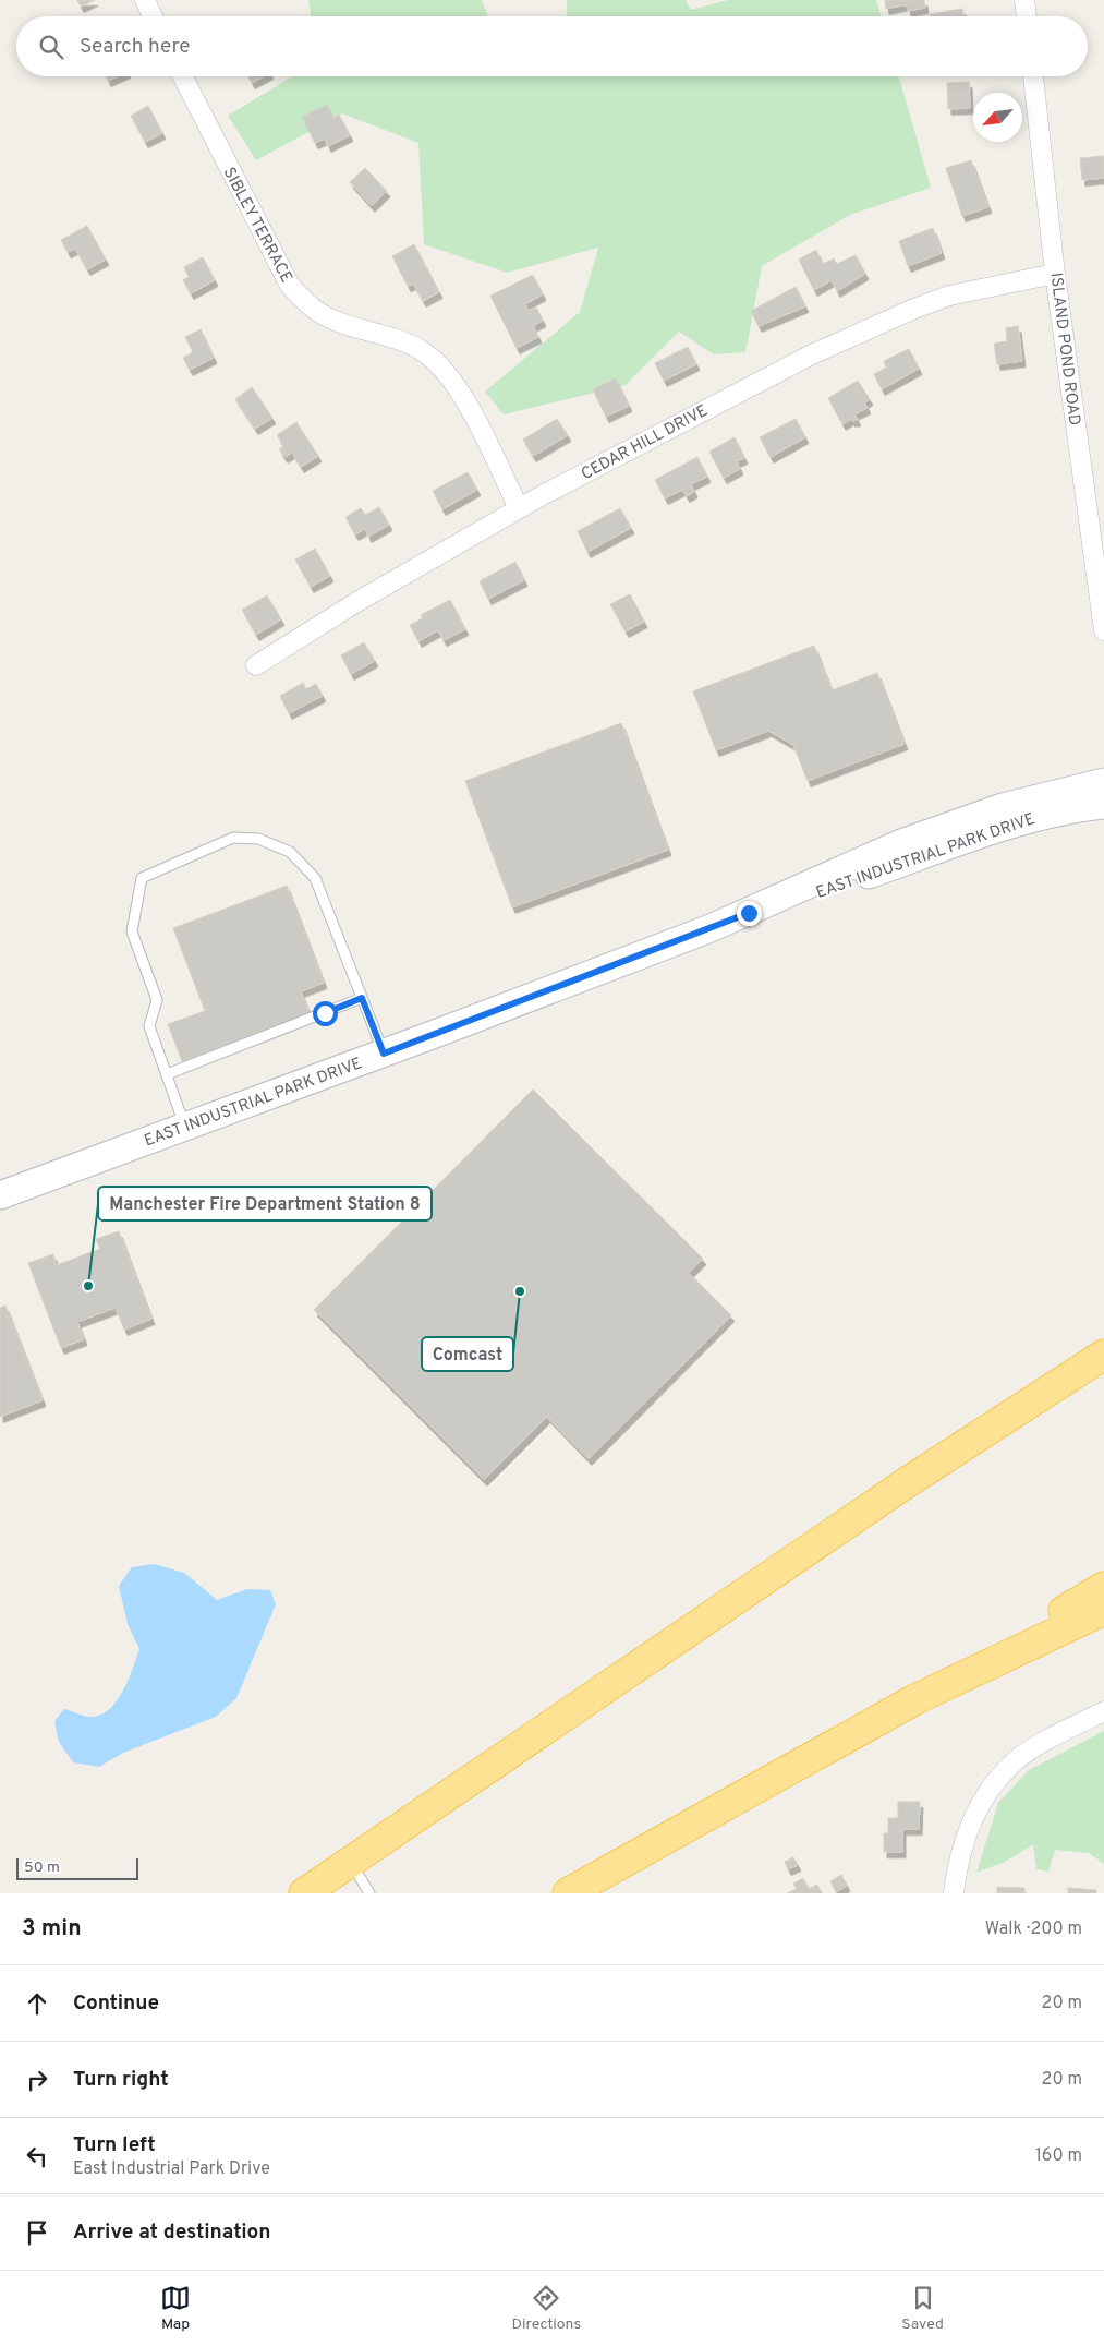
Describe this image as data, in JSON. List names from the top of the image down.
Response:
{
  "streets": {
    "street": [
      "SIBLEY TERRACE",
      "ISLAND POND ROAD",
      "CEDAR HILL DRIVE",
      "EAST INDUSTRIAL PARK DRIVE"
    ]
  },
  "crossings": [
    ["SIBLEY TERRACE", "CEDAR HILL DRIVE"],
    ["ISLAND POND ROAD", "CEDAR HILL DRIVE"]
  ],
  "places": ["Manchester Fire Department Station 8", "Comcast"],
  "scale_bar": "50 m",
  "north": "bottom left",
  "page": {
    "search": "Search here",
    "scale": "50 m",
    "heading": ["3 min", "Walk · 200 m"],
    "list": [
      ["Continue", "20 m"],
      ["Turn right", "20 m"],
      ["Turn left", "East Industrial Park Drive", "160 m"],
      "Arrive at destination"
    ],
    "nav": ["Map", "Directions", "Saved"]
  }
}
